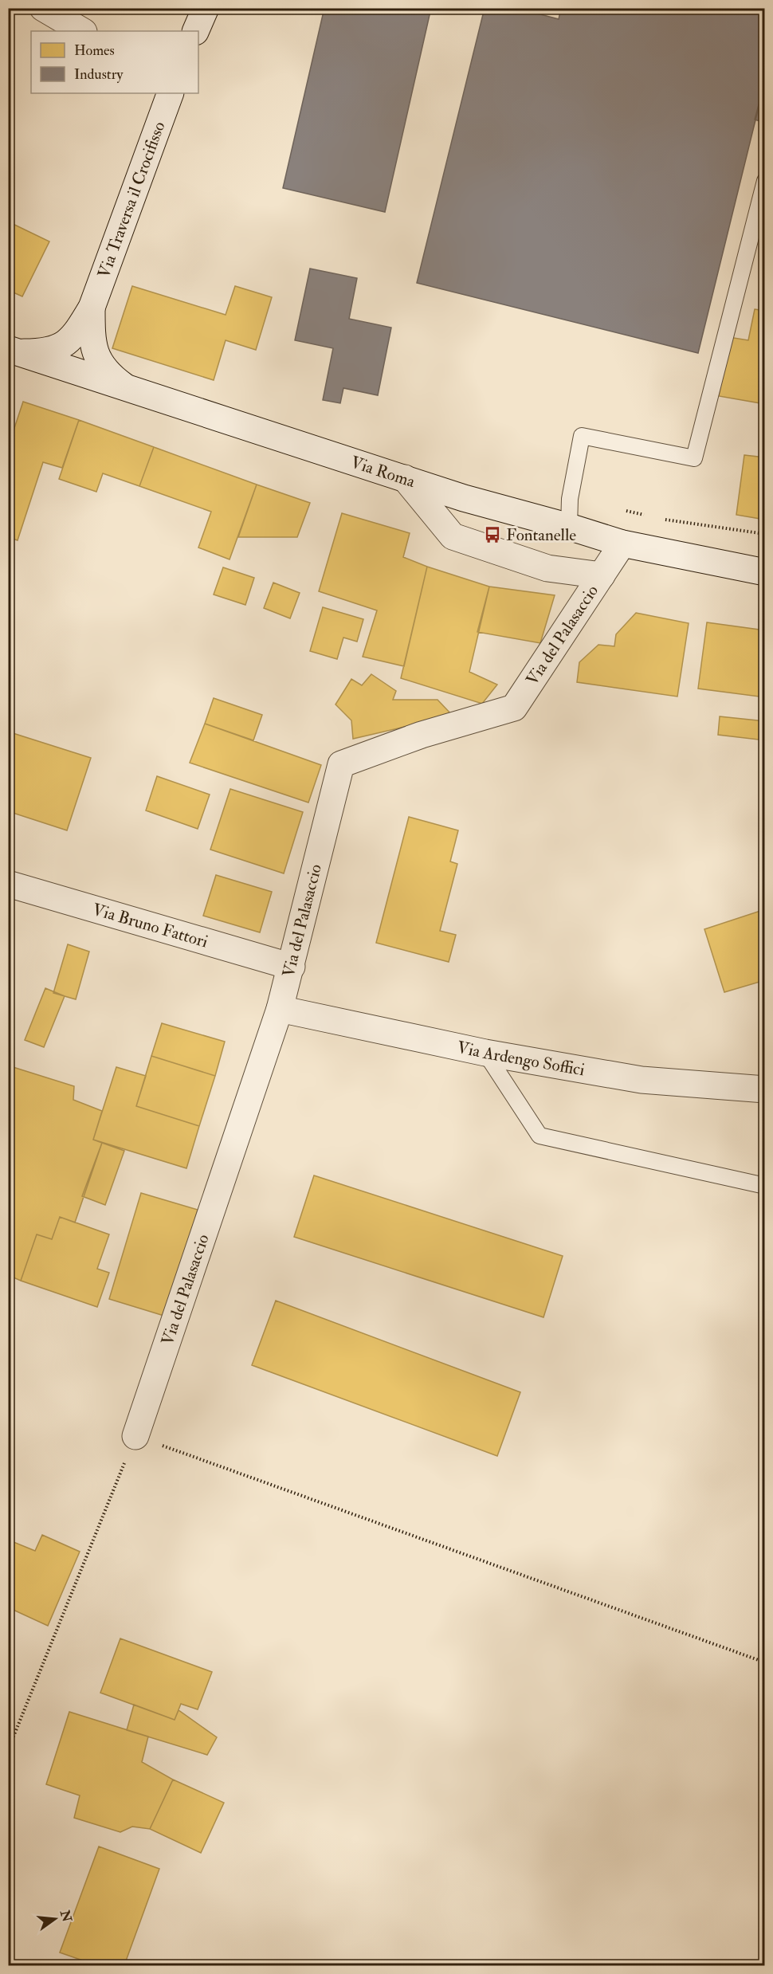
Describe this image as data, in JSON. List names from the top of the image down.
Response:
{
  "streets": {
    "street": [
      "Via Traversa il Crocifisso",
      "Via Roma",
      "Via del Palasaccio",
      "Via Bruno Fattori",
      "Via Ardengo Soffici"
    ]
  },
  "crossings": [
    ["Via Traversa il Crocifisso", "Via Roma"],
    ["Via Roma", "Via del Palasaccio"],
    ["Via del Palasaccio", "Via Bruno Fattori"],
    ["Via del Palasaccio", "Via Ardengo Soffici"]
  ],
  "places": {
    "bus stop": ["Fontanelle"]
  },
  "legend": ["Homes", "Industry"],
  "north": "right"
}
